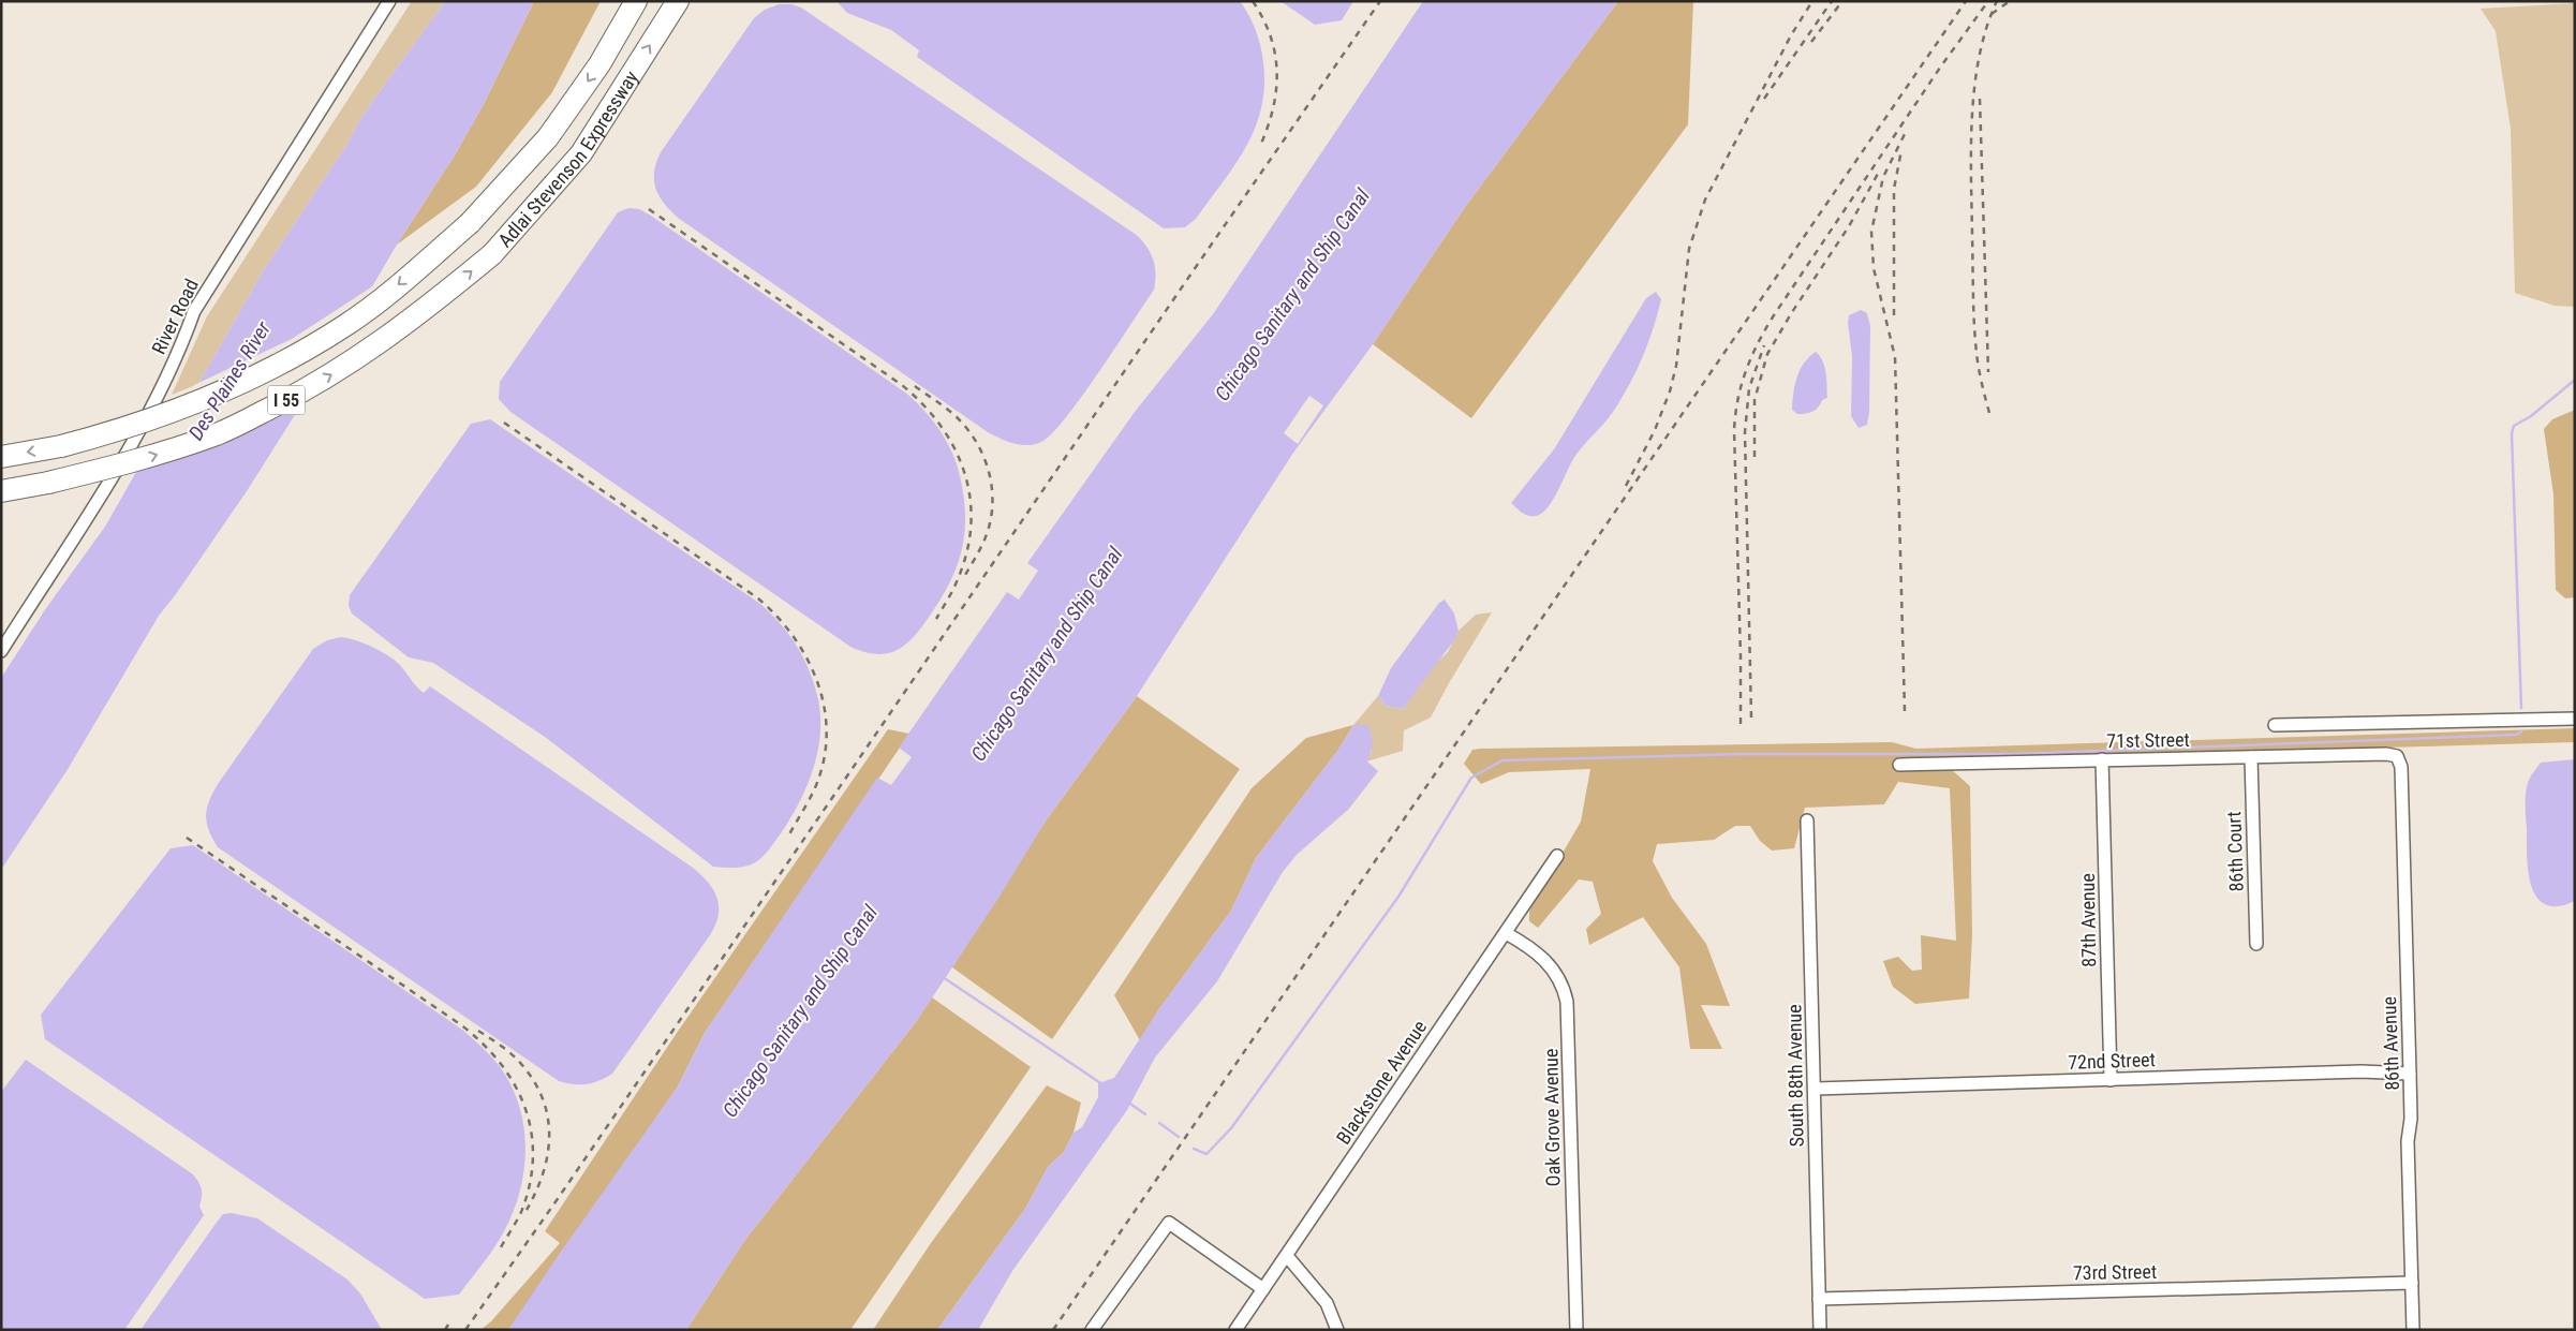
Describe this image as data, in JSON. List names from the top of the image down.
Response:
{
  "streets": {
    "highway": ["Adlai Stevenson Expressway", "I 55"],
    "street": [
      "River Road",
      "71st Street",
      "86th Court",
      "87th Avenue",
      "86th Avenue",
      "72nd Street",
      "South 88th Avenue",
      "Blackstone Avenue",
      "Oak Grove Avenue",
      "73rd Street"
    ]
  },
  "crossings": [
    ["71st Street", "86th Court"],
    ["71st Street", "87th Avenue"],
    ["71st Street", "86th Avenue"],
    ["87th Avenue", "72nd Street"],
    ["86th Avenue", "72nd Street"],
    ["86th Avenue", "73rd Street"],
    ["72nd Street", "South 88th Avenue"],
    ["South 88th Avenue", "73rd Street"],
    ["Blackstone Avenue", "Oak Grove Avenue"]
  ],
  "water": ["Chicago Sanitary and Ship Canal", "Des Plaines River"]
}
